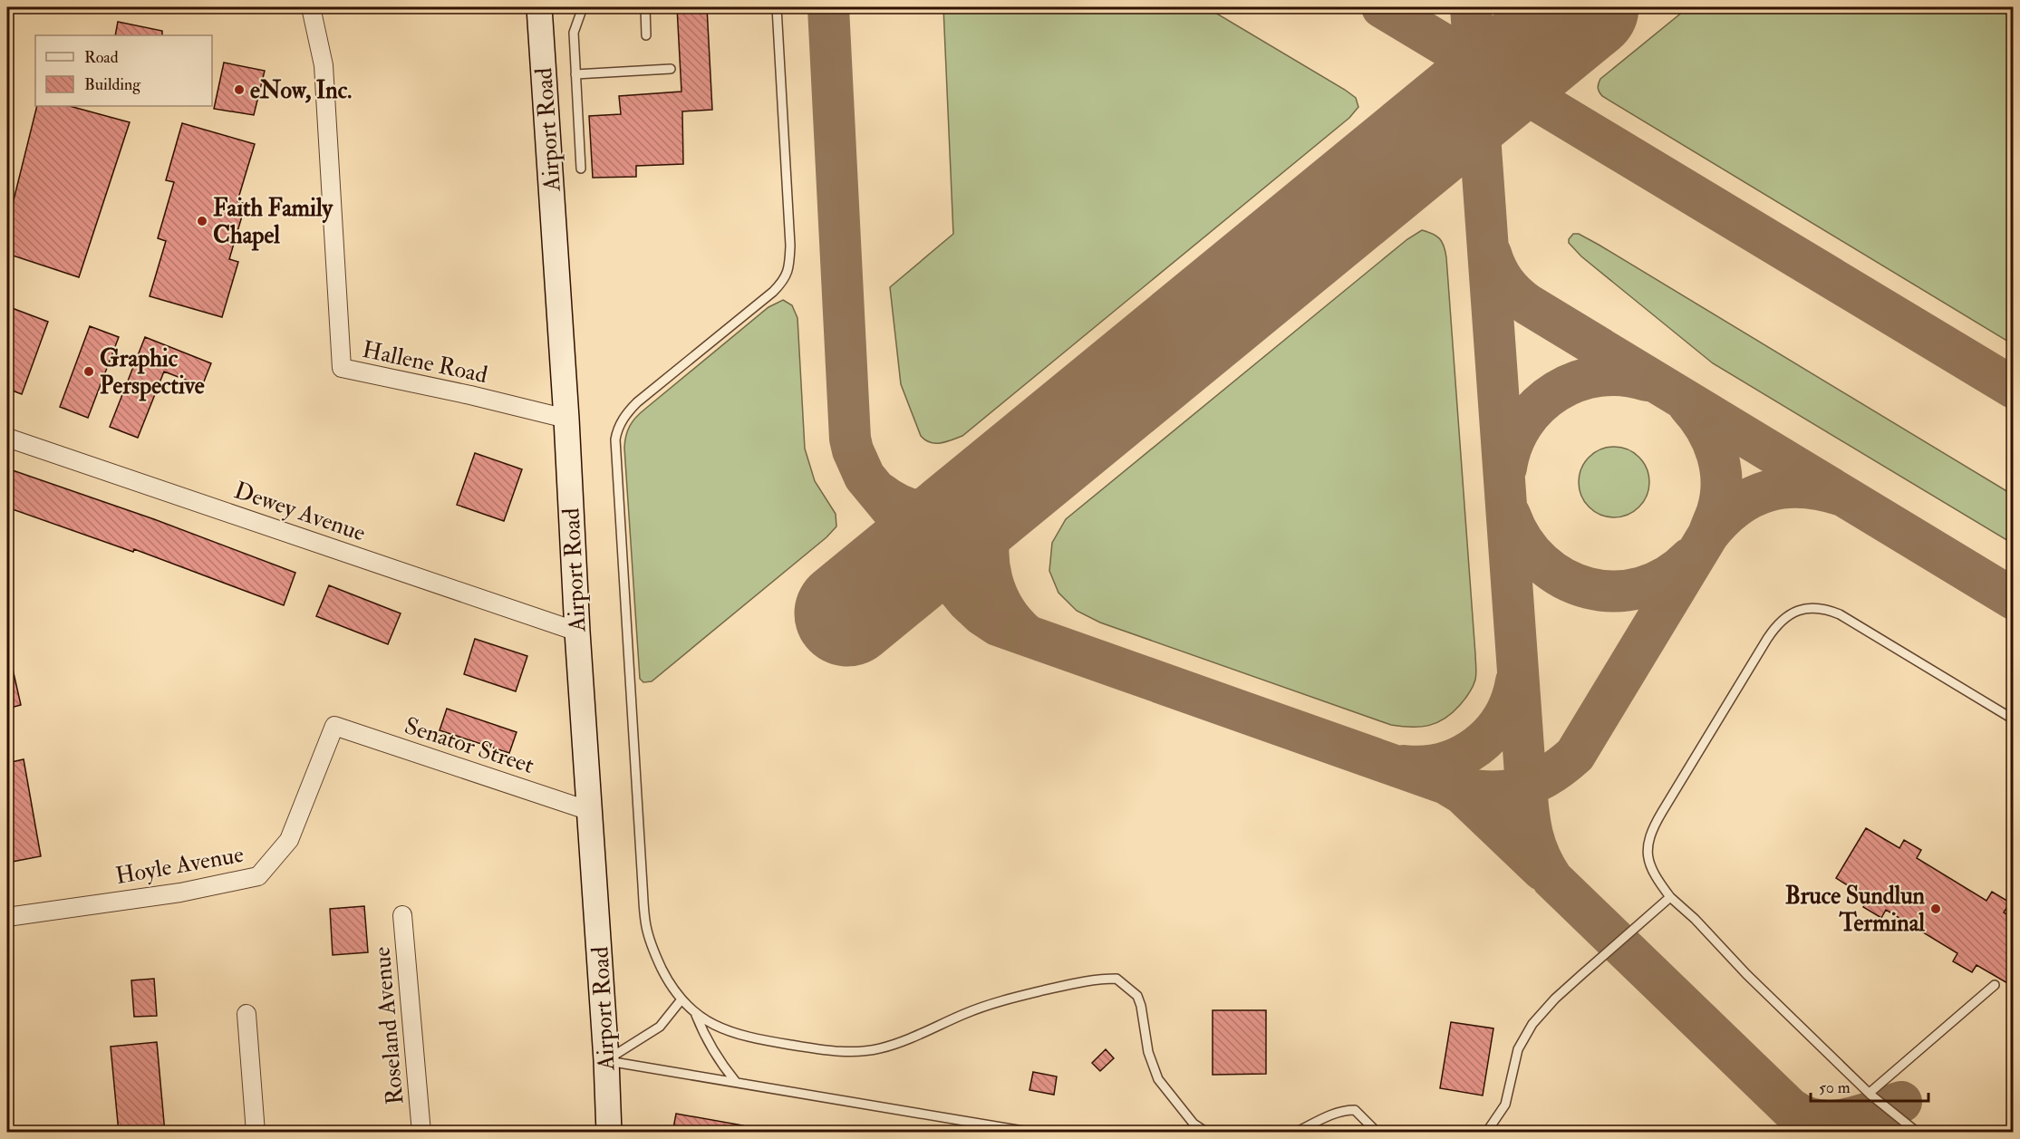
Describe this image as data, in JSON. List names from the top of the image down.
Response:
{
  "streets": {
    "main road": ["Airport Road"],
    "street": [
      "Hallene Road",
      "Dewey Avenue",
      "Senator Street",
      "Hoyle Avenue",
      "Roseland Avenue"
    ]
  },
  "crossings": [
    ["Airport Road", "Hallene Road"],
    ["Airport Road", "Dewey Avenue"],
    ["Airport Road", "Senator Street"],
    ["Senator Street", "Hoyle Avenue"]
  ],
  "places": [
    "eNow, Inc.",
    "Faith Family Chapel",
    "Graphic Perspective",
    "Bruce Sundlun Terminal"
  ],
  "legend": ["Road", "Building"],
  "scale_bar": "50 m"
}
